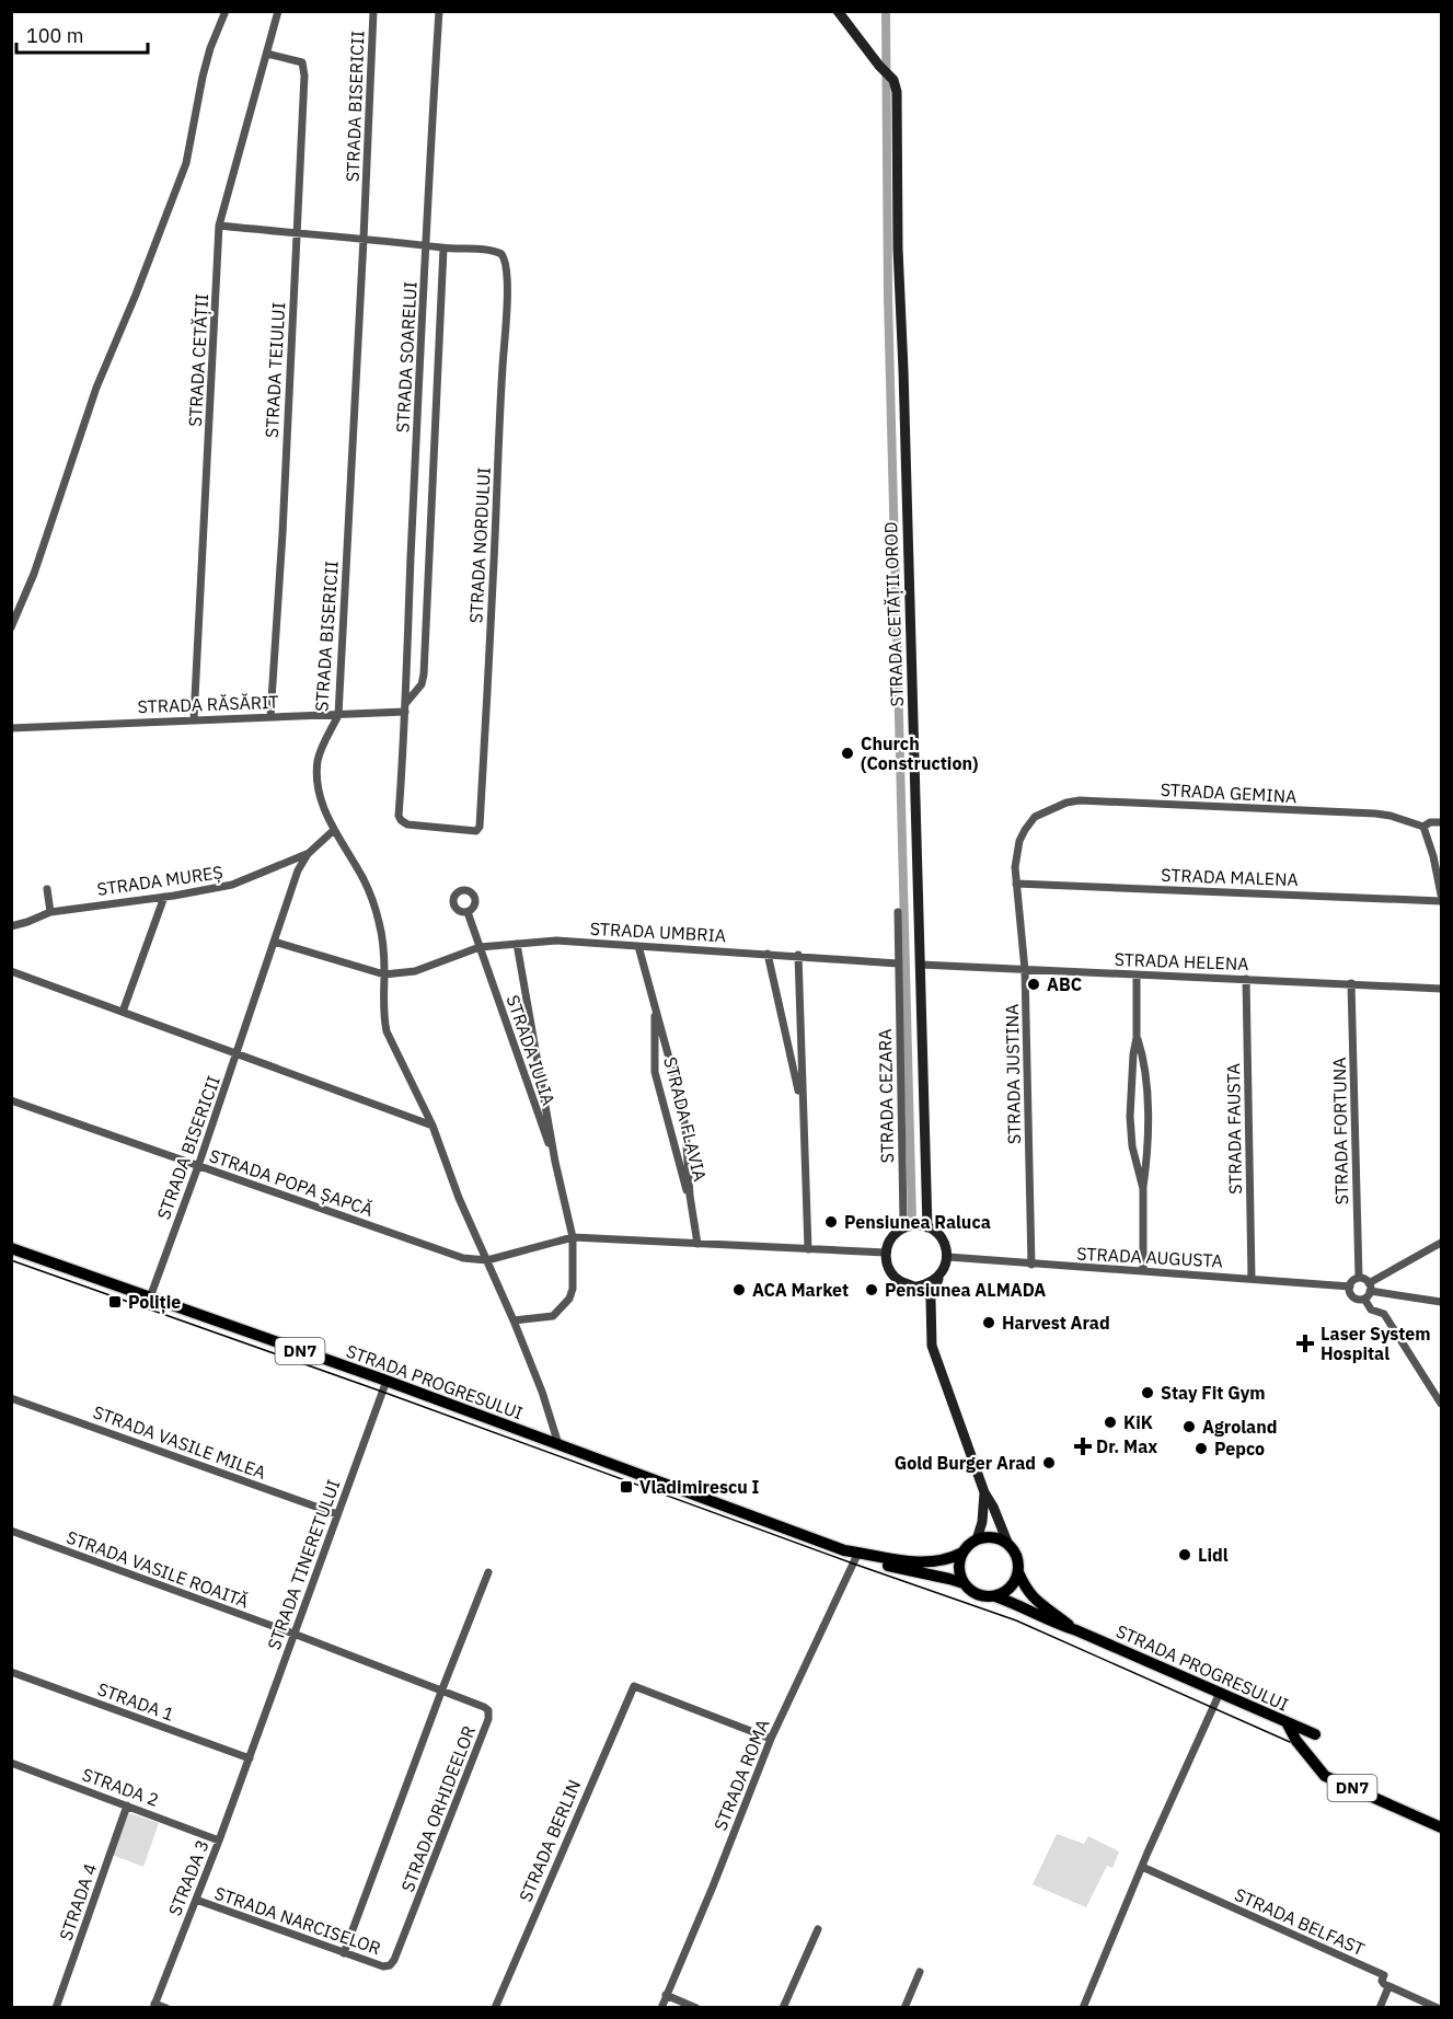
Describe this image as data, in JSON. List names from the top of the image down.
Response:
{
  "streets": {
    "main road": ["DN7", "STRADA PROGRESULUI"],
    "street": [
      "STRADA BISERICII",
      "STRADA SOARELUI",
      "STRADA CETĂȚII",
      "STRADA TEIULUI",
      "STRADA NORDULUI",
      "STRADA CETĂȚII OROD",
      "STRADA RĂSĂRIT",
      "STRADA GEMINA",
      "STRADA MALENA",
      "STRADA MUREȘ",
      "STRADA UMBRIA",
      "STRADA HELENA",
      "STRADA IULIA",
      "STRADA JUSTINA",
      "STRADA CEZARA",
      "STRADA FLAVIA",
      "STRADA FAUSTA",
      "STRADA FORTUNA",
      "STRADA POPA ȘAPCĂ",
      "STRADA AUGUSTA",
      "STRADA VASILE MILEA",
      "STRADA TINERETULUI",
      "STRADA VASILE ROAITĂ",
      "STRADA 1",
      "STRADA ROMA",
      "STRADA 2",
      "STRADA ORHIDEELOR",
      "STRADA BERLIN",
      "STRADA 3",
      "STRADA 4",
      "STRADA NARCISELOR",
      "STRADA BELFAST"
    ]
  },
  "crossings": [
    ["STRADA BISERICII", "STRADA NORDULUI"],
    ["STRADA BISERICII", "STRADA RĂSĂRIT"],
    ["STRADA BISERICII", "STRADA MUREȘ"],
    ["STRADA BISERICII", "STRADA POPA ȘAPCĂ"],
    ["STRADA BISERICII", "STRADA PROGRESULUI"],
    ["STRADA SOARELUI", "STRADA NORDULUI"],
    ["STRADA SOARELUI", "STRADA RĂSĂRIT"],
    ["STRADA CETĂȚII", "STRADA TEIULUI"],
    ["STRADA CETĂȚII", "STRADA NORDULUI"],
    ["STRADA CETĂȚII", "STRADA RĂSĂRIT"],
    ["STRADA TEIULUI", "STRADA NORDULUI"],
    ["STRADA TEIULUI", "STRADA RĂSĂRIT"],
    ["STRADA CETĂȚII OROD", "STRADA HELENA"],
    ["STRADA CETĂȚII OROD", "STRADA CEZARA"],
    ["STRADA CETĂȚII OROD", "STRADA AUGUSTA"],
    ["STRADA GEMINA", "STRADA MALENA"],
    ["STRADA GEMINA", "STRADA JUSTINA"],
    ["STRADA MALENA", "STRADA JUSTINA"],
    ["STRADA UMBRIA", "STRADA IULIA"],
    ["STRADA UMBRIA", "STRADA FLAVIA"],
    ["STRADA HELENA", "STRADA JUSTINA"],
    ["STRADA HELENA", "STRADA FAUSTA"],
    ["STRADA HELENA", "STRADA FORTUNA"],
    ["STRADA JUSTINA", "STRADA AUGUSTA"],
    ["STRADA CEZARA", "STRADA AUGUSTA"],
    ["STRADA FAUSTA", "STRADA AUGUSTA"],
    ["STRADA FORTUNA", "STRADA AUGUSTA"],
    ["DN7", "STRADA PROGRESULUI"],
    ["STRADA PROGRESULUI", "STRADA TINERETULUI"],
    ["STRADA PROGRESULUI", "STRADA ROMA"],
    ["STRADA VASILE MILEA", "STRADA TINERETULUI"],
    ["STRADA TINERETULUI", "STRADA VASILE ROAITĂ"],
    ["STRADA TINERETULUI", "STRADA 1"],
    ["STRADA TINERETULUI", "STRADA ORHIDEELOR"],
    ["STRADA TINERETULUI", "STRADA 3"],
    ["STRADA VASILE ROAITĂ", "STRADA ORHIDEELOR"],
    ["STRADA 1", "STRADA 3"],
    ["STRADA ROMA", "STRADA BERLIN"],
    ["STRADA 2", "STRADA 3"],
    ["STRADA 2", "STRADA 4"],
    ["STRADA ORHIDEELOR", "STRADA NARCISELOR"],
    ["STRADA 3", "STRADA NARCISELOR"]
  ],
  "places": {
    "other": [
      "Church (Construction)",
      "ABC",
      "Pensiunea Raluca",
      "ACA Market",
      "Pensiunea ALMADA",
      "Harvest Arad",
      "Stay Fit Gym",
      "KiK",
      "Agroland",
      "Pepco",
      "Gold Burger Arad",
      "Lidl"
    ],
    "transit": ["Poliție", "Vladimirescu I"],
    "health": ["Laser System Hospital", "Dr. Max"]
  },
  "scale_bar": "100 m"
}
